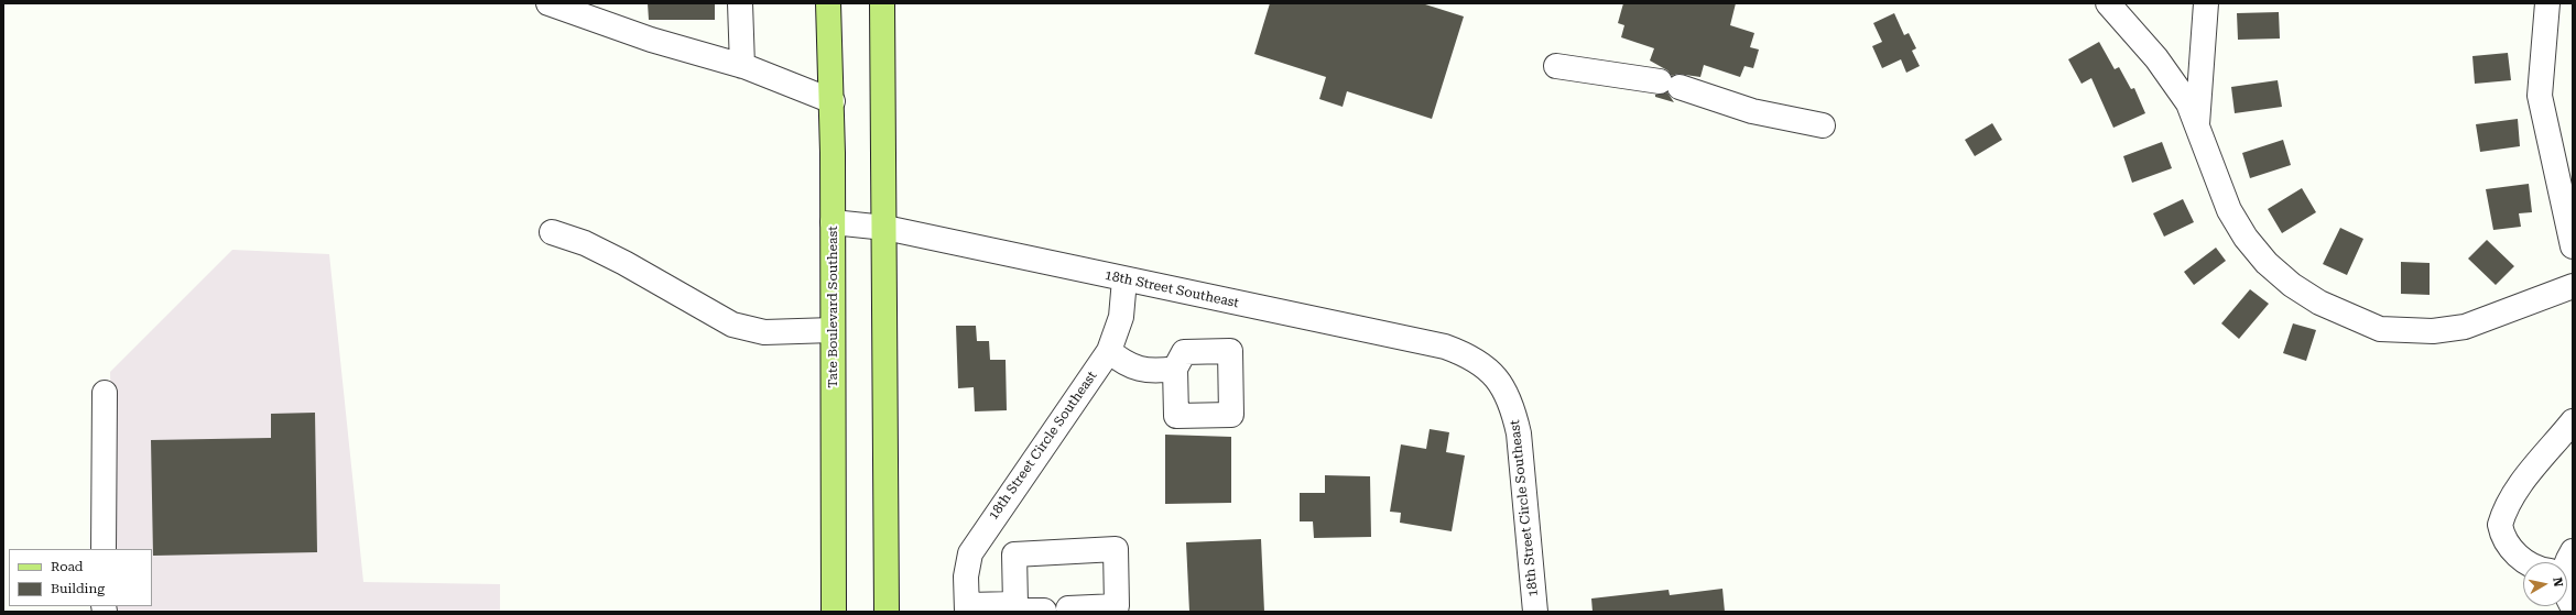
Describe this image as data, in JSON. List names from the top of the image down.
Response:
{
  "streets": {
    "main road": ["Tate Boulevard Southeast"],
    "street": ["18th Street Southeast", "18th Street Circle Southeast"]
  },
  "crossings": [
    ["18th Street Southeast", "Tate Boulevard Southeast"],
    ["18th Street Southeast", "18th Street Circle Southeast"]
  ],
  "legend": ["Road", "Building"],
  "north": "right"
}
